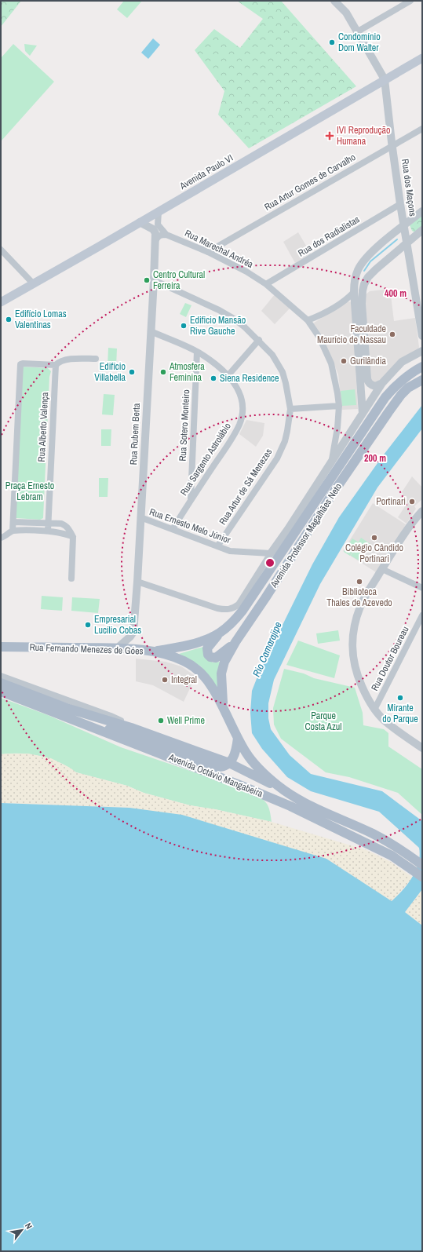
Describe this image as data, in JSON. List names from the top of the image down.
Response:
{
  "streets": {
    "main road": [
      "Avenida Paulo VI",
      "Avenida Professor Magalhães Neto",
      "Rua Fernando Menezes de Góes",
      "Avenida Octávio Mangabeira"
    ],
    "street": [
      "Rua Artur Gomes de Carvalho",
      "Rua dos Maçons",
      "Rua dos Radialistas",
      "Rua Marechal Andréa",
      "Rua Sotero Monteiro",
      "Rua Alberto Valença",
      "Rua Rubem Berta",
      "Rua Sargento Astrolábio",
      "Rua Artur de Sá Menezes",
      "Rua Ernesto Melo Júnior",
      "Rua Doutor Boureau"
    ]
  },
  "crossings": [
    ["Avenida Paulo VI", "Rua dos Maçons"],
    ["Avenida Paulo VI", "Rua Rubem Berta"],
    ["Rua Artur Gomes de Carvalho", "Rua dos Maçons"],
    ["Rua Artur Gomes de Carvalho", "Rua Marechal Andréa"],
    ["Rua dos Maçons", "Rua dos Radialistas"],
    ["Rua dos Radialistas", "Rua Marechal Andréa"],
    ["Rua Marechal Andréa", "Avenida Professor Magalhães Neto"],
    ["Rua Sotero Monteiro", "Rua Sargento Astrolábio"],
    ["Rua Rubem Berta", "Rua Sargento Astrolábio"],
    ["Rua Rubem Berta", "Rua Artur de Sá Menezes"],
    ["Rua Rubem Berta", "Rua Ernesto Melo Júnior"],
    ["Rua Rubem Berta", "Avenida Professor Magalhães Neto"],
    ["Rua Rubem Berta", "Rua Fernando Menezes de Góes"],
    ["Rua Sargento Astrolábio", "Rua Ernesto Melo Júnior"],
    ["Rua Artur de Sá Menezes", "Rua Ernesto Melo Júnior"],
    ["Rua Ernesto Melo Júnior", "Avenida Professor Magalhães Neto"],
    ["Avenida Professor Magalhães Neto", "Rua Fernando Menezes de Góes"],
    ["Avenida Professor Magalhães Neto", "Avenida Octávio Mangabeira"],
    ["Rua Fernando Menezes de Góes", "Avenida Octávio Mangabeira"]
  ],
  "water": ["Rio Camarajipe"],
  "parks": ["Praça Ernesto Lebram", "Parque Costa Azul"],
  "places": {
    "other": [
      "Condomínio Dom Walter",
      "Centro Cultural Ferreira",
      "Edifício Lomas Valentinas",
      "Edificio Mansão Rive Gauche",
      "Faculdade Maurício de Nassau",
      "Gurilândia",
      "Edifício Villabella",
      "Atmosfera Feminina",
      "Siena Residence",
      "Portinari",
      "Colégio Cândido Portinari",
      "Biblioteca Thales de Azevedo",
      "Empresarial Lucílio Cobas",
      "Integral",
      "Mirante do Parque",
      "Well Prime"
    ],
    "health": ["IVI Reprodução Humana"]
  },
  "north": "top right",
  "rings": ["400 m", "200 m"]
}
